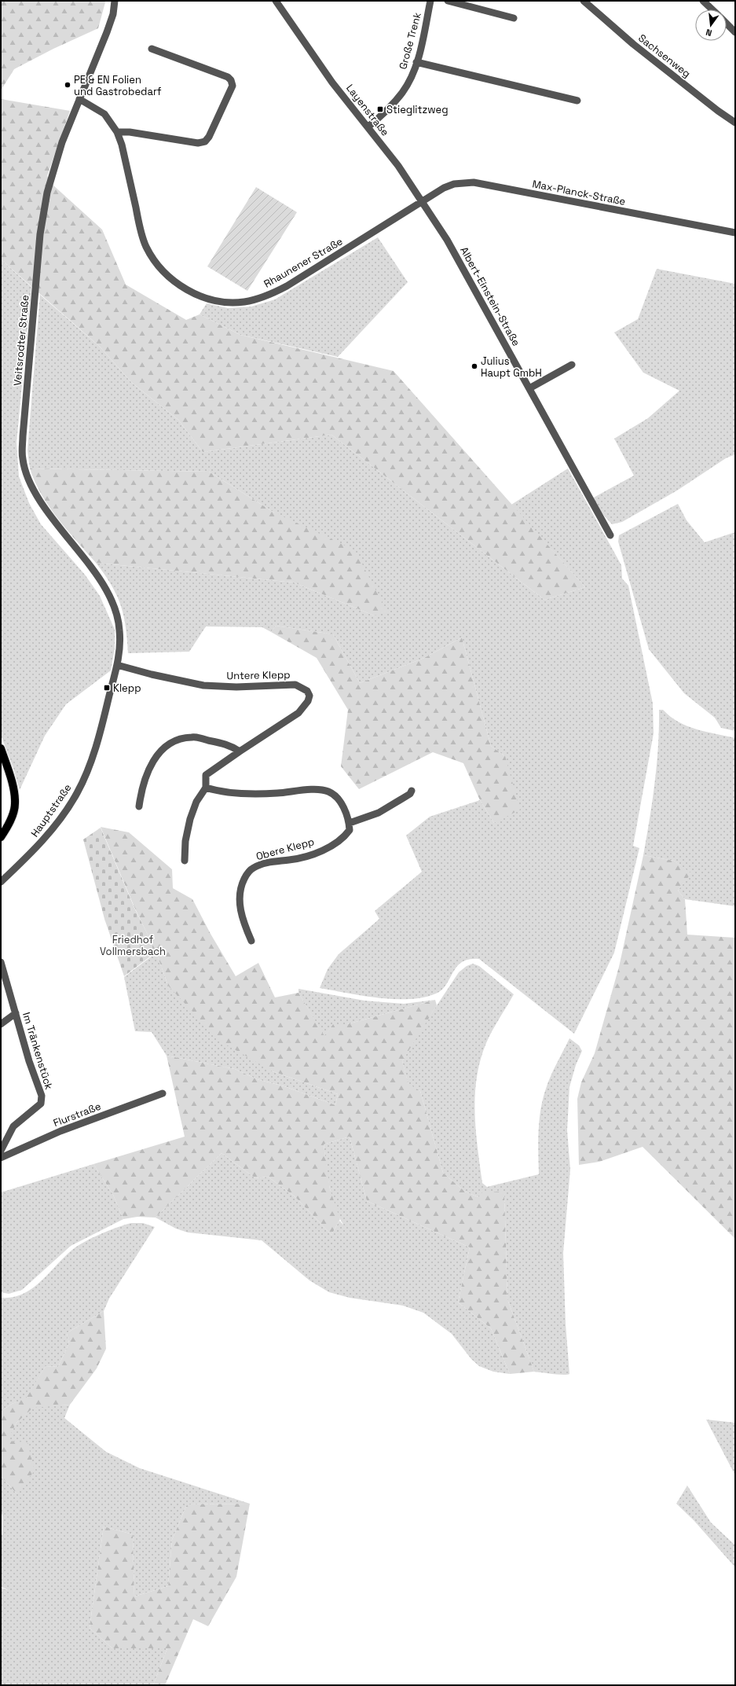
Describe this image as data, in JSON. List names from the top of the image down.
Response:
{
  "streets": {
    "street": [
      "Große Trenk",
      "Sachsenweg",
      "Layenstraße",
      "Max-Planck-Straße",
      "Rhaunener Straße",
      "Albert-Einstein-Straße",
      "Veitsrodter Straße",
      "Untere Klepp",
      "Hauptstraße",
      "Obere Klepp",
      "Im Tränkenstück",
      "Flurstraße"
    ]
  },
  "crossings": [
    ["Große Trenk", "Layenstraße"],
    ["Layenstraße", "Max-Planck-Straße"],
    ["Layenstraße", "Rhaunener Straße"],
    ["Layenstraße", "Albert-Einstein-Straße"],
    ["Max-Planck-Straße", "Rhaunener Straße"],
    ["Max-Planck-Straße", "Albert-Einstein-Straße"],
    ["Rhaunener Straße", "Albert-Einstein-Straße"],
    ["Rhaunener Straße", "Veitsrodter Straße"],
    ["Veitsrodter Straße", "Untere Klepp"],
    ["Veitsrodter Straße", "Hauptstraße"],
    ["Untere Klepp", "Hauptstraße"]
  ],
  "parks": ["Friedhof Vollmersbach"],
  "places": {
    "other": ["PE & EN Folien und Gastrobedarf", "Julius Haupt GmbH"],
    "transit": ["Stieglitzweg", "Klepp"]
  },
  "north": "bottom"
}
